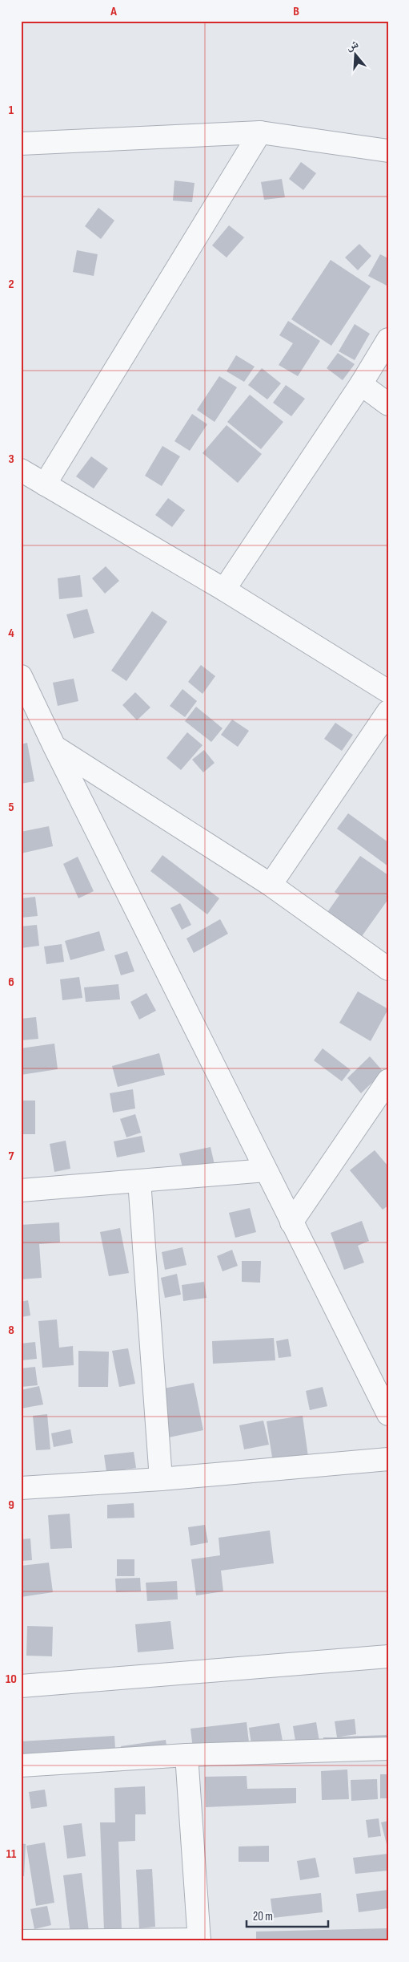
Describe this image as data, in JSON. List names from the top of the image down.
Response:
{
  "scale_bar": "20 m",
  "north": "top",
  "grid": {
    "columns": ["A", "B"],
    "rows": [
      "1",
      "2",
      "3",
      "4",
      "5",
      "6",
      "7",
      "8",
      "9",
      "10",
      "11"
    ]
  }
}
